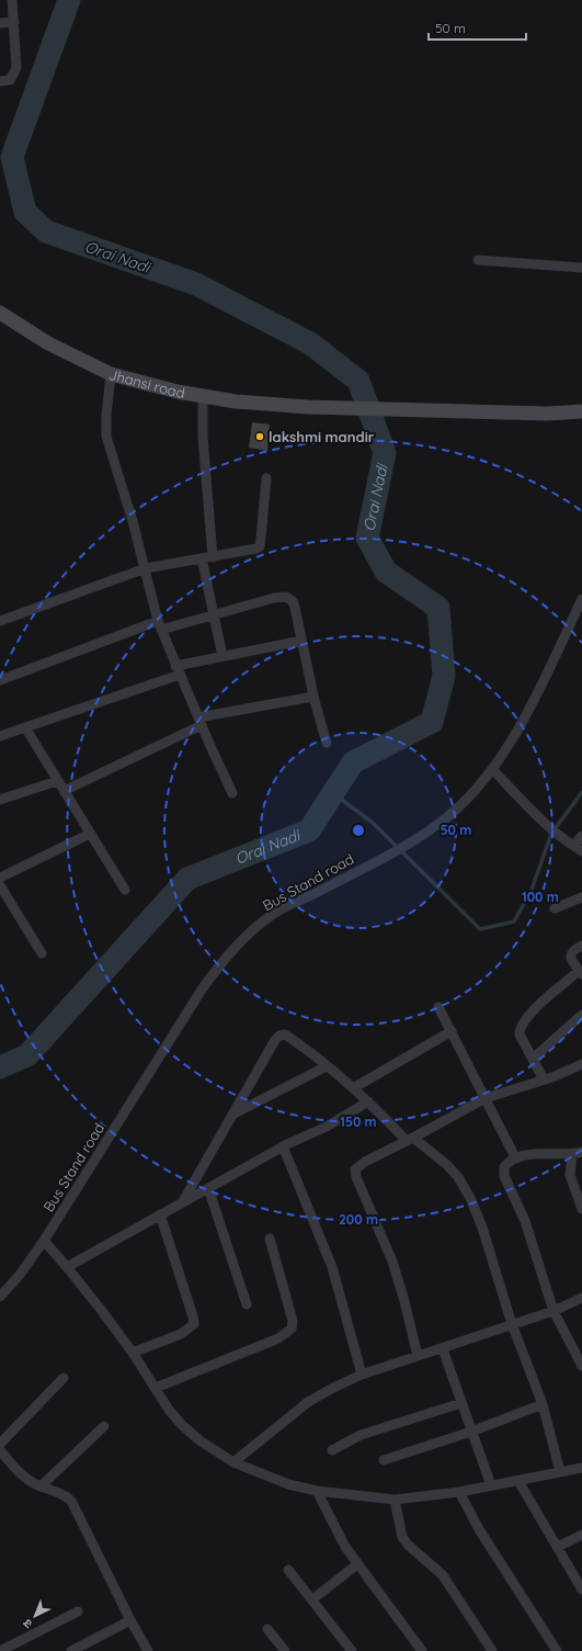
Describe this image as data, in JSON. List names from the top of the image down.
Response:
{
  "streets": {
    "street": ["Jhansi road", "Bus Stand road"]
  },
  "water": ["Orai Nadi"],
  "places": ["lakshmi mandir"],
  "scale_bar": "50 m",
  "north": "bottom left",
  "rings": [
    "50 m",
    "100 m",
    "150 m",
    "200 m"
  ]
}
